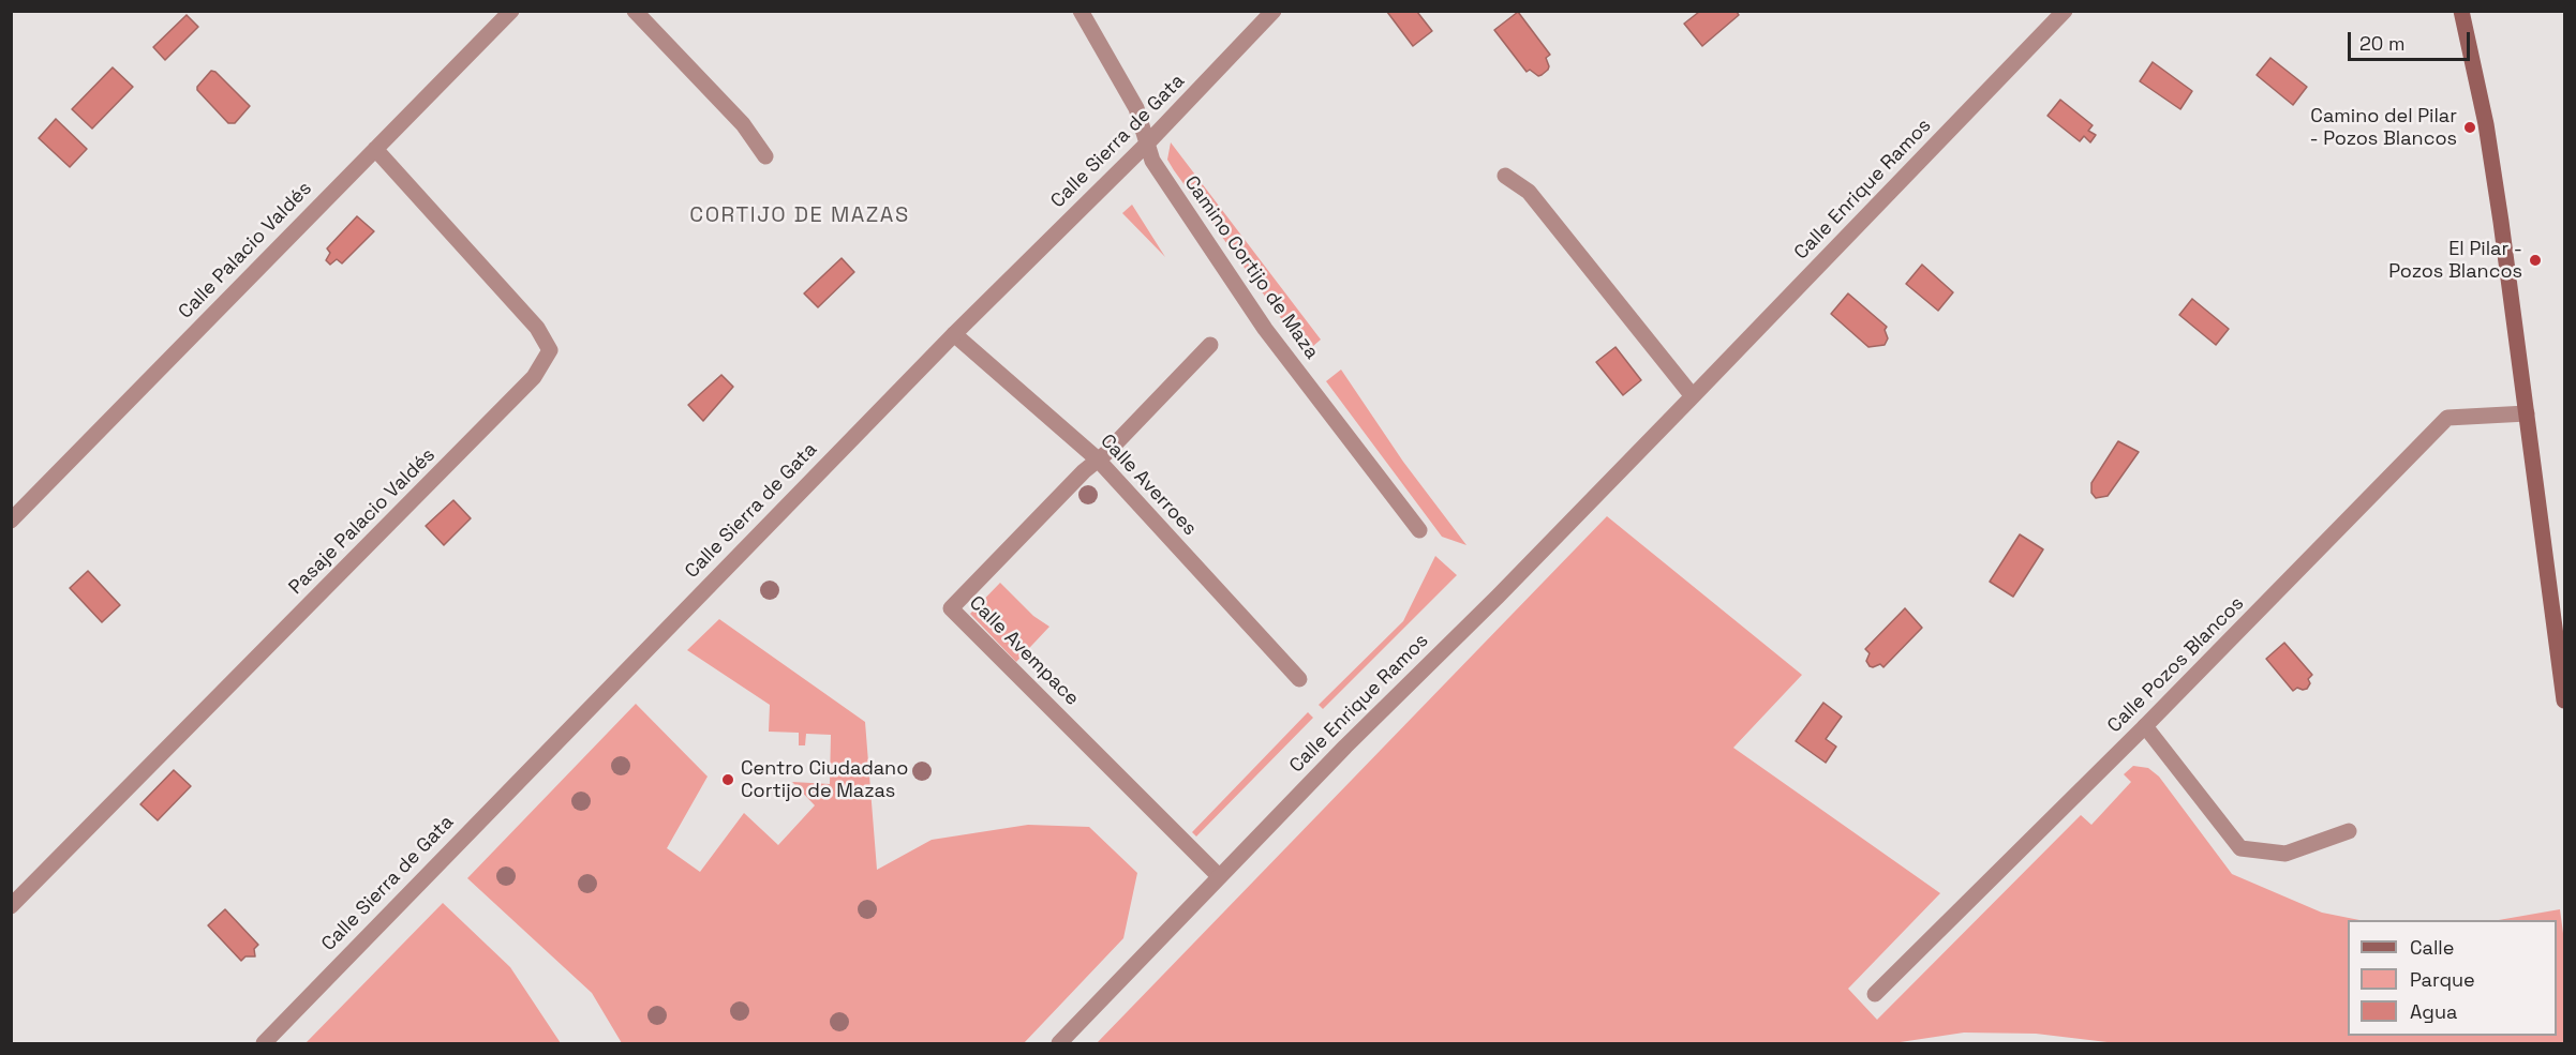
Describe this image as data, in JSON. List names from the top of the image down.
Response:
{
  "streets": {
    "street": [
      "Calle Sierra de Gata",
      "Calle Enrique Ramos",
      "Calle Palacio Valdés",
      "Camino Cortijo de Maza",
      "Calle Averroes",
      "Pasaje Palacio Valdés",
      "Calle Avempace",
      "Calle Pozos Blancos"
    ]
  },
  "crossings": [
    ["Calle Sierra de Gata", "Camino Cortijo de Maza"],
    ["Calle Sierra de Gata", "Calle Averroes"],
    ["Calle Enrique Ramos", "Calle Avempace"],
    ["Calle Palacio Valdés", "Pasaje Palacio Valdés"],
    ["Calle Averroes", "Calle Avempace"]
  ],
  "districts": ["CORTIJO DE MAZAS"],
  "places": ["Camino del Pilar - Pozos Blancos", "El Pilar - Pozos Blancos", "Centro Ciudadano Cortijo de Mazas"],
  "legend": ["Calle", "Parque", "Agua"],
  "scale_bar": "20 m"
}
